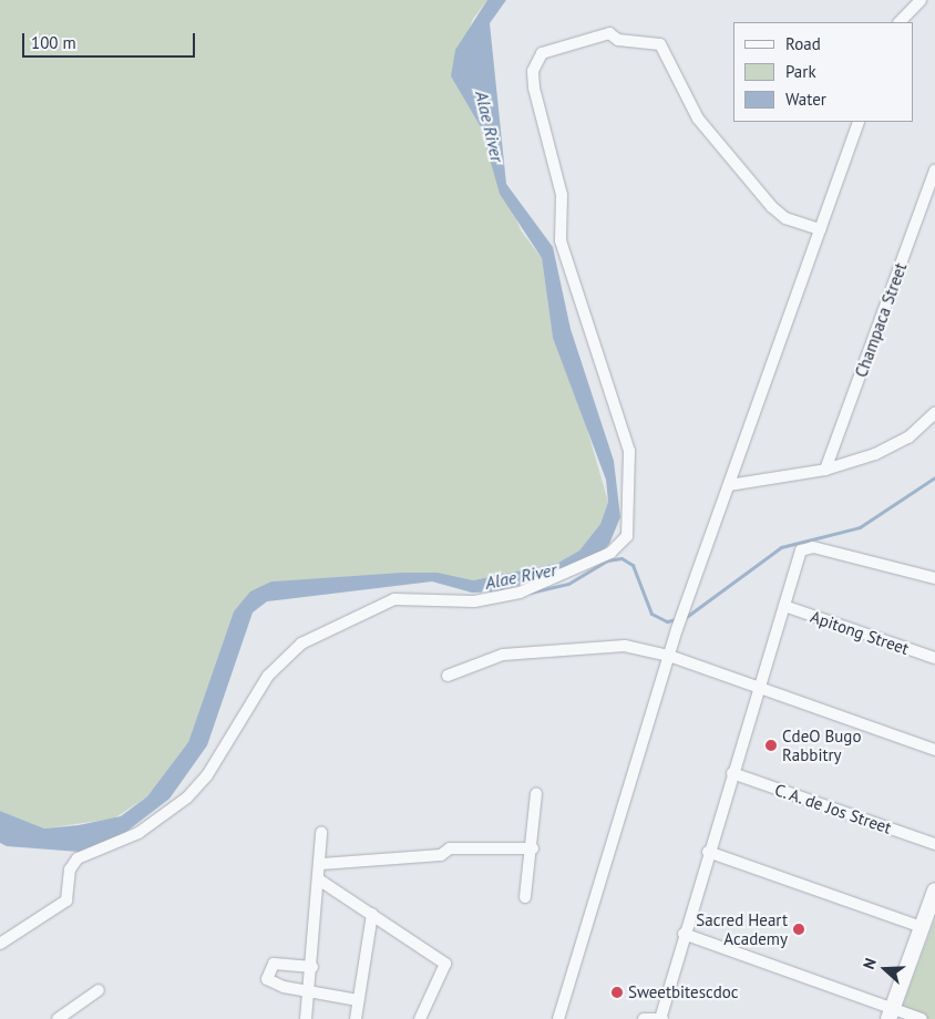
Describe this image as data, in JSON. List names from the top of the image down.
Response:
{
  "streets": {
    "street": ["Champaca Street", "Apitong Street", "C. A. de Jos Street"]
  },
  "water": ["Alae River"],
  "places": ["CdeO Bugo Rabbitry", "Sacred Heart Academy", "Sweetbitescdoc"],
  "legend": ["Road", "Park", "Water"],
  "scale_bar": "100 m",
  "north": "left"
}
